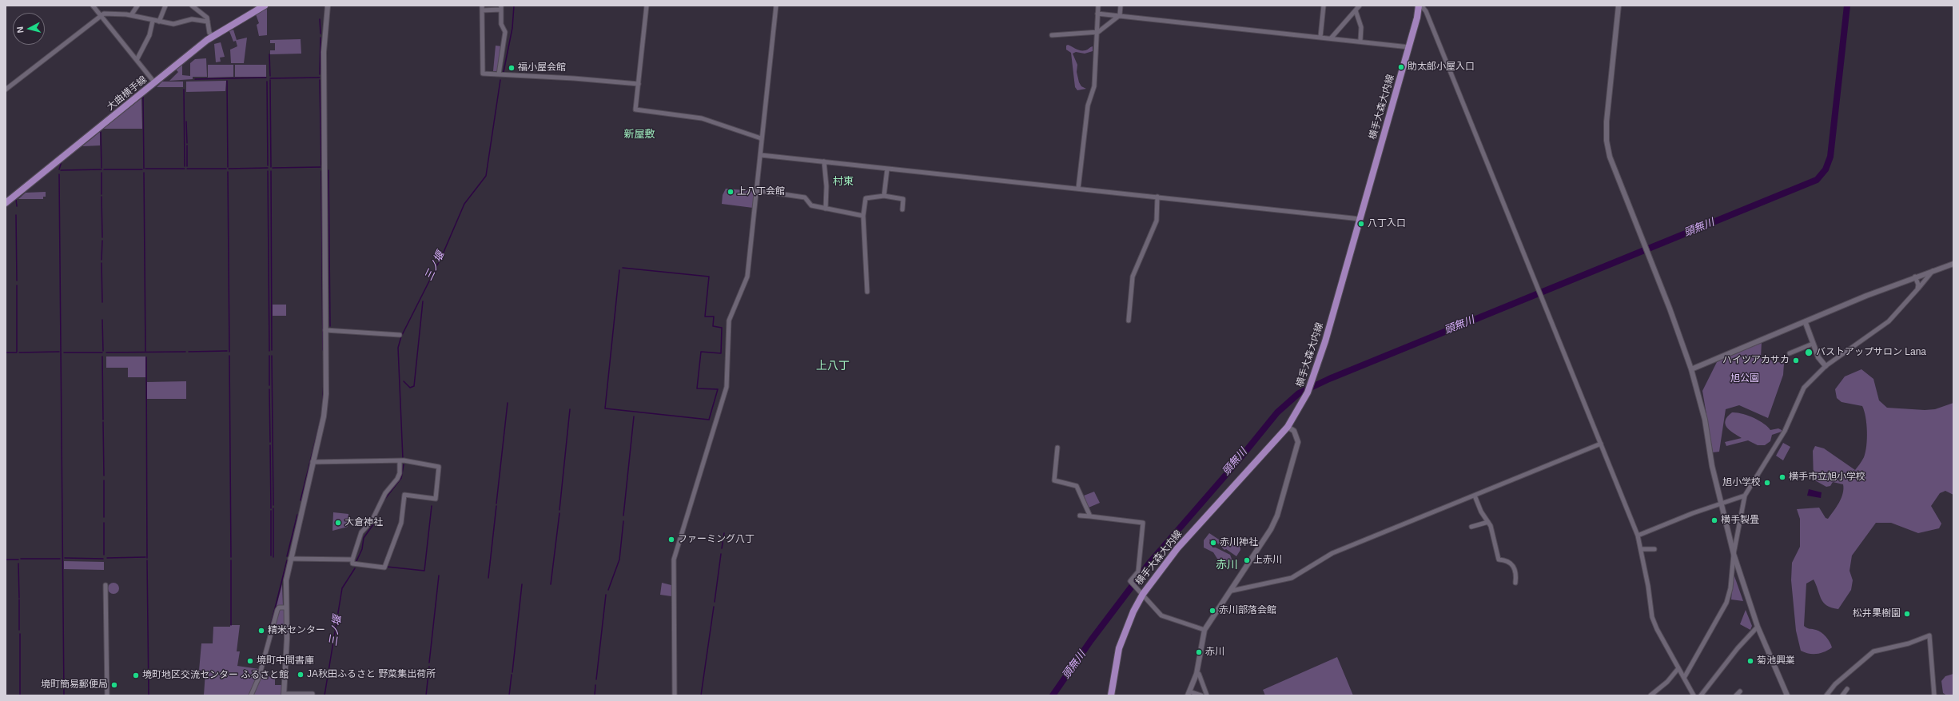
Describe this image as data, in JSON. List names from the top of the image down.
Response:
{
  "streets": {
    "main road": ["大曲横手線", "横手大森大内線"]
  },
  "districts": [
    "新屋敷",
    "村東",
    "上八丁",
    "赤川"
  ],
  "water": ["頭無川", "三ノ堰"],
  "parks": ["旭公園"],
  "places": [
    "助太郎小屋入口",
    "福小屋会館",
    "上八丁会館",
    "八丁入口",
    "バストアップサロン Lana",
    "ハイツアカサカ",
    "横手市立旭小学校",
    "旭小学校",
    "横手製畳",
    "大倉神社",
    "ファーミング八丁",
    "赤川神社",
    "上赤川",
    "赤川部落会館",
    "松井果樹園",
    "精米センター",
    "赤川",
    "境町中間書庫",
    "菊池興業",
    "JA秋田ふるさと 野菜集出荷所",
    "境町地区交流センター ふるさと館",
    "境町簡易郵便局"
  ],
  "north": "left"
}
